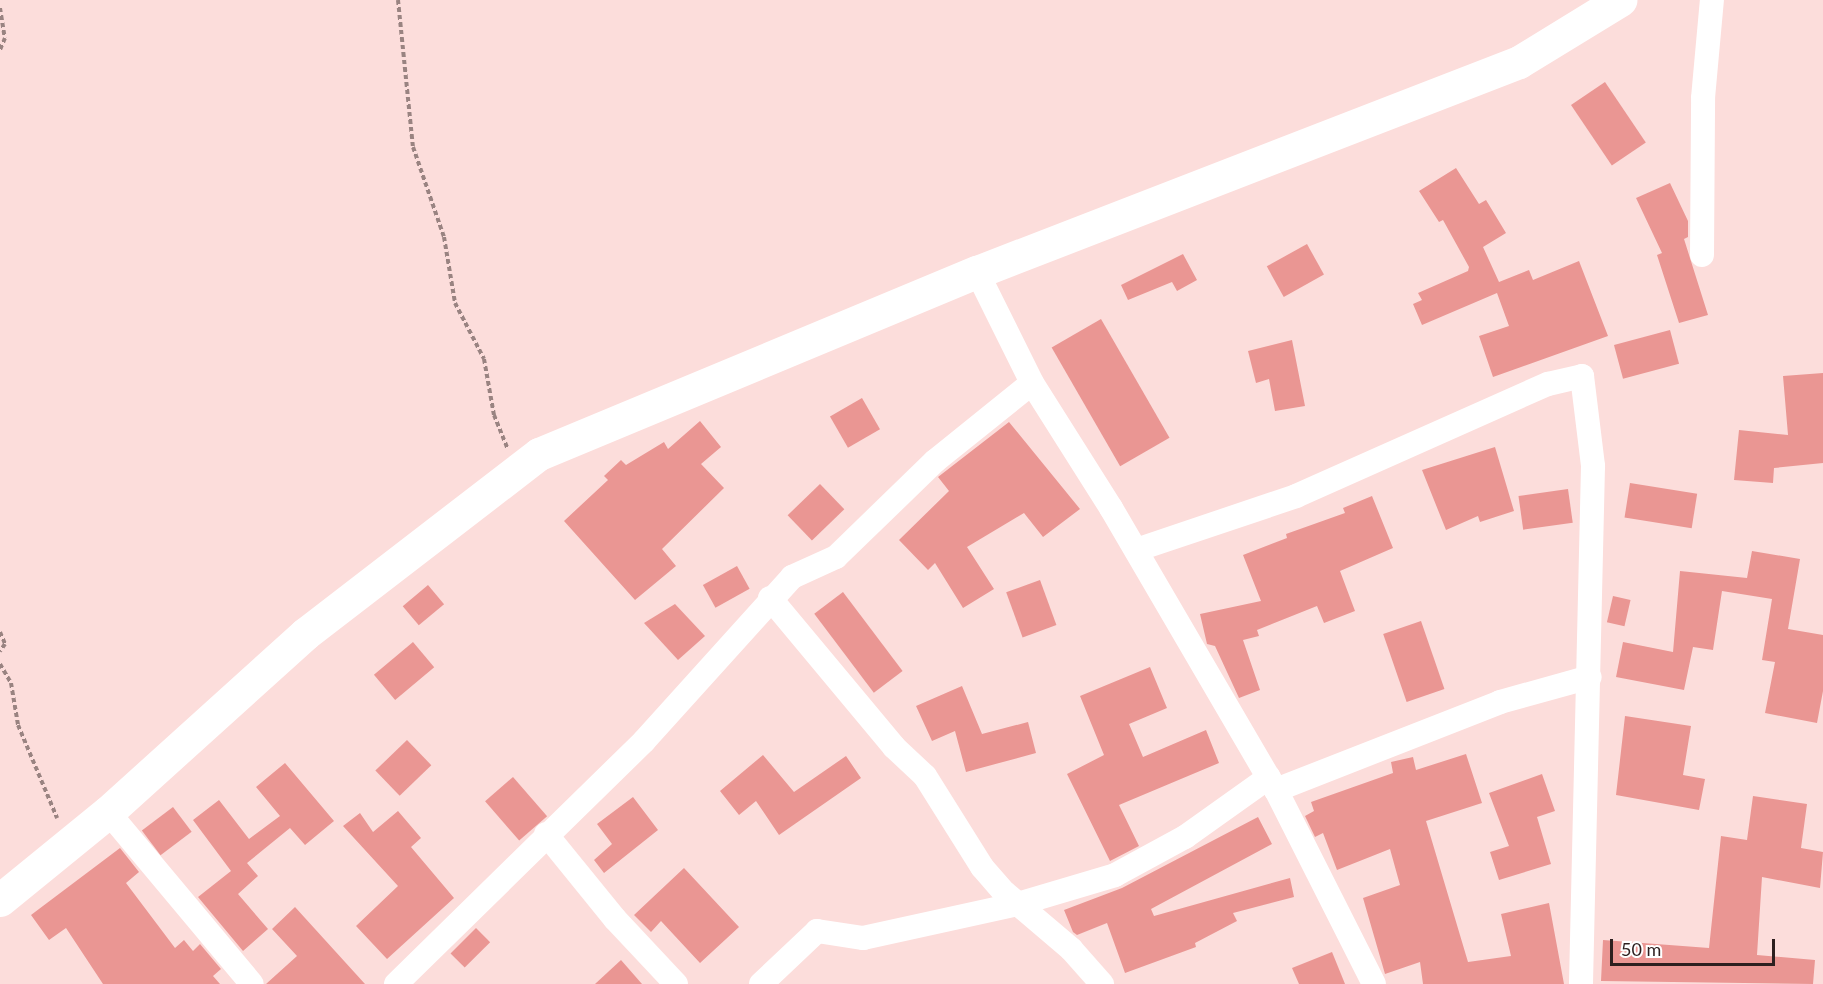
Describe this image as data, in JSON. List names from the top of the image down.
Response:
{
  "scale_bar": "50 m"
}
